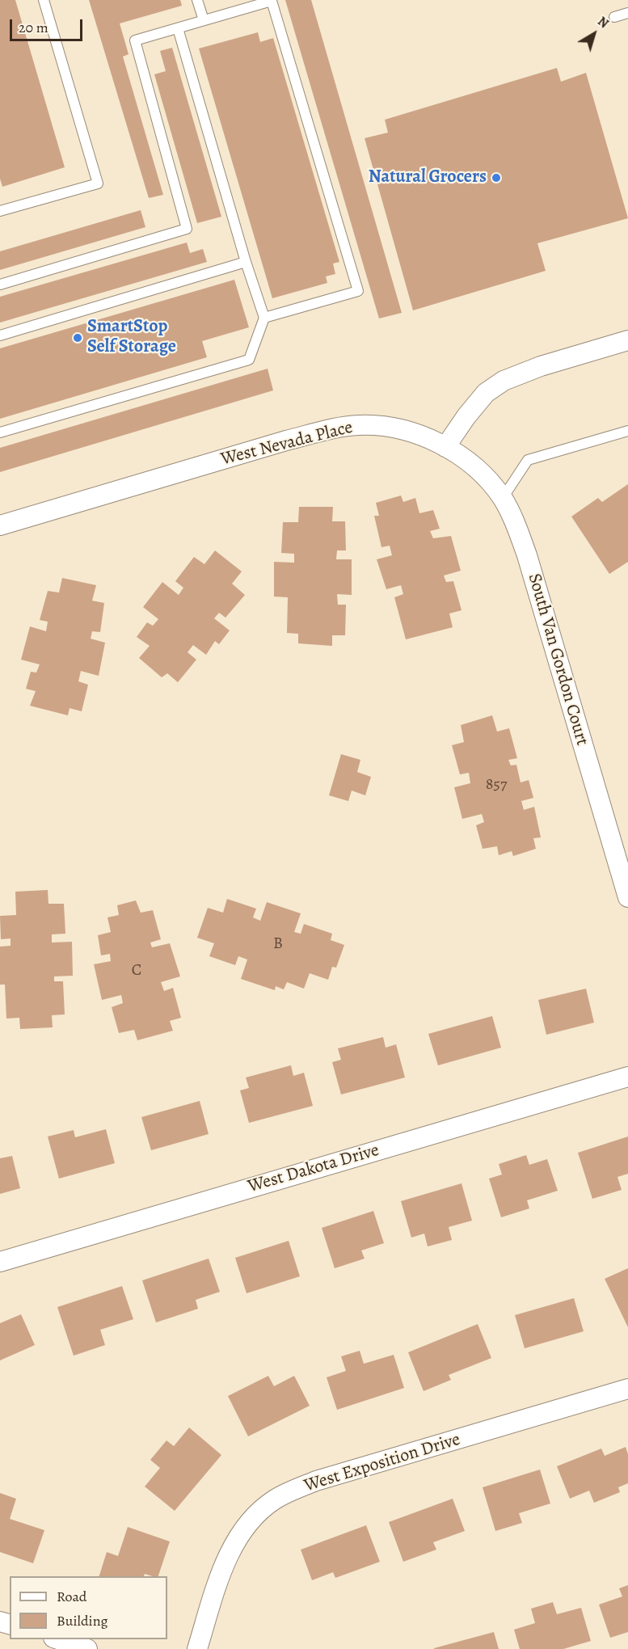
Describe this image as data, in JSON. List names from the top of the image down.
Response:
{
  "streets": {
    "street": [
      "West Nevada Place",
      "South Van Gordon Court",
      "West Dakota Drive",
      "West Exposition Drive"
    ]
  },
  "crossings": [
    ["West Nevada Place", "South Van Gordon Court"]
  ],
  "places": ["Natural Grocers", "SmartStop Self Storage"],
  "house_numbers": ["857", "B", "C"],
  "legend": ["Road", "Building"],
  "scale_bar": "20 m",
  "north": "top right"
}
